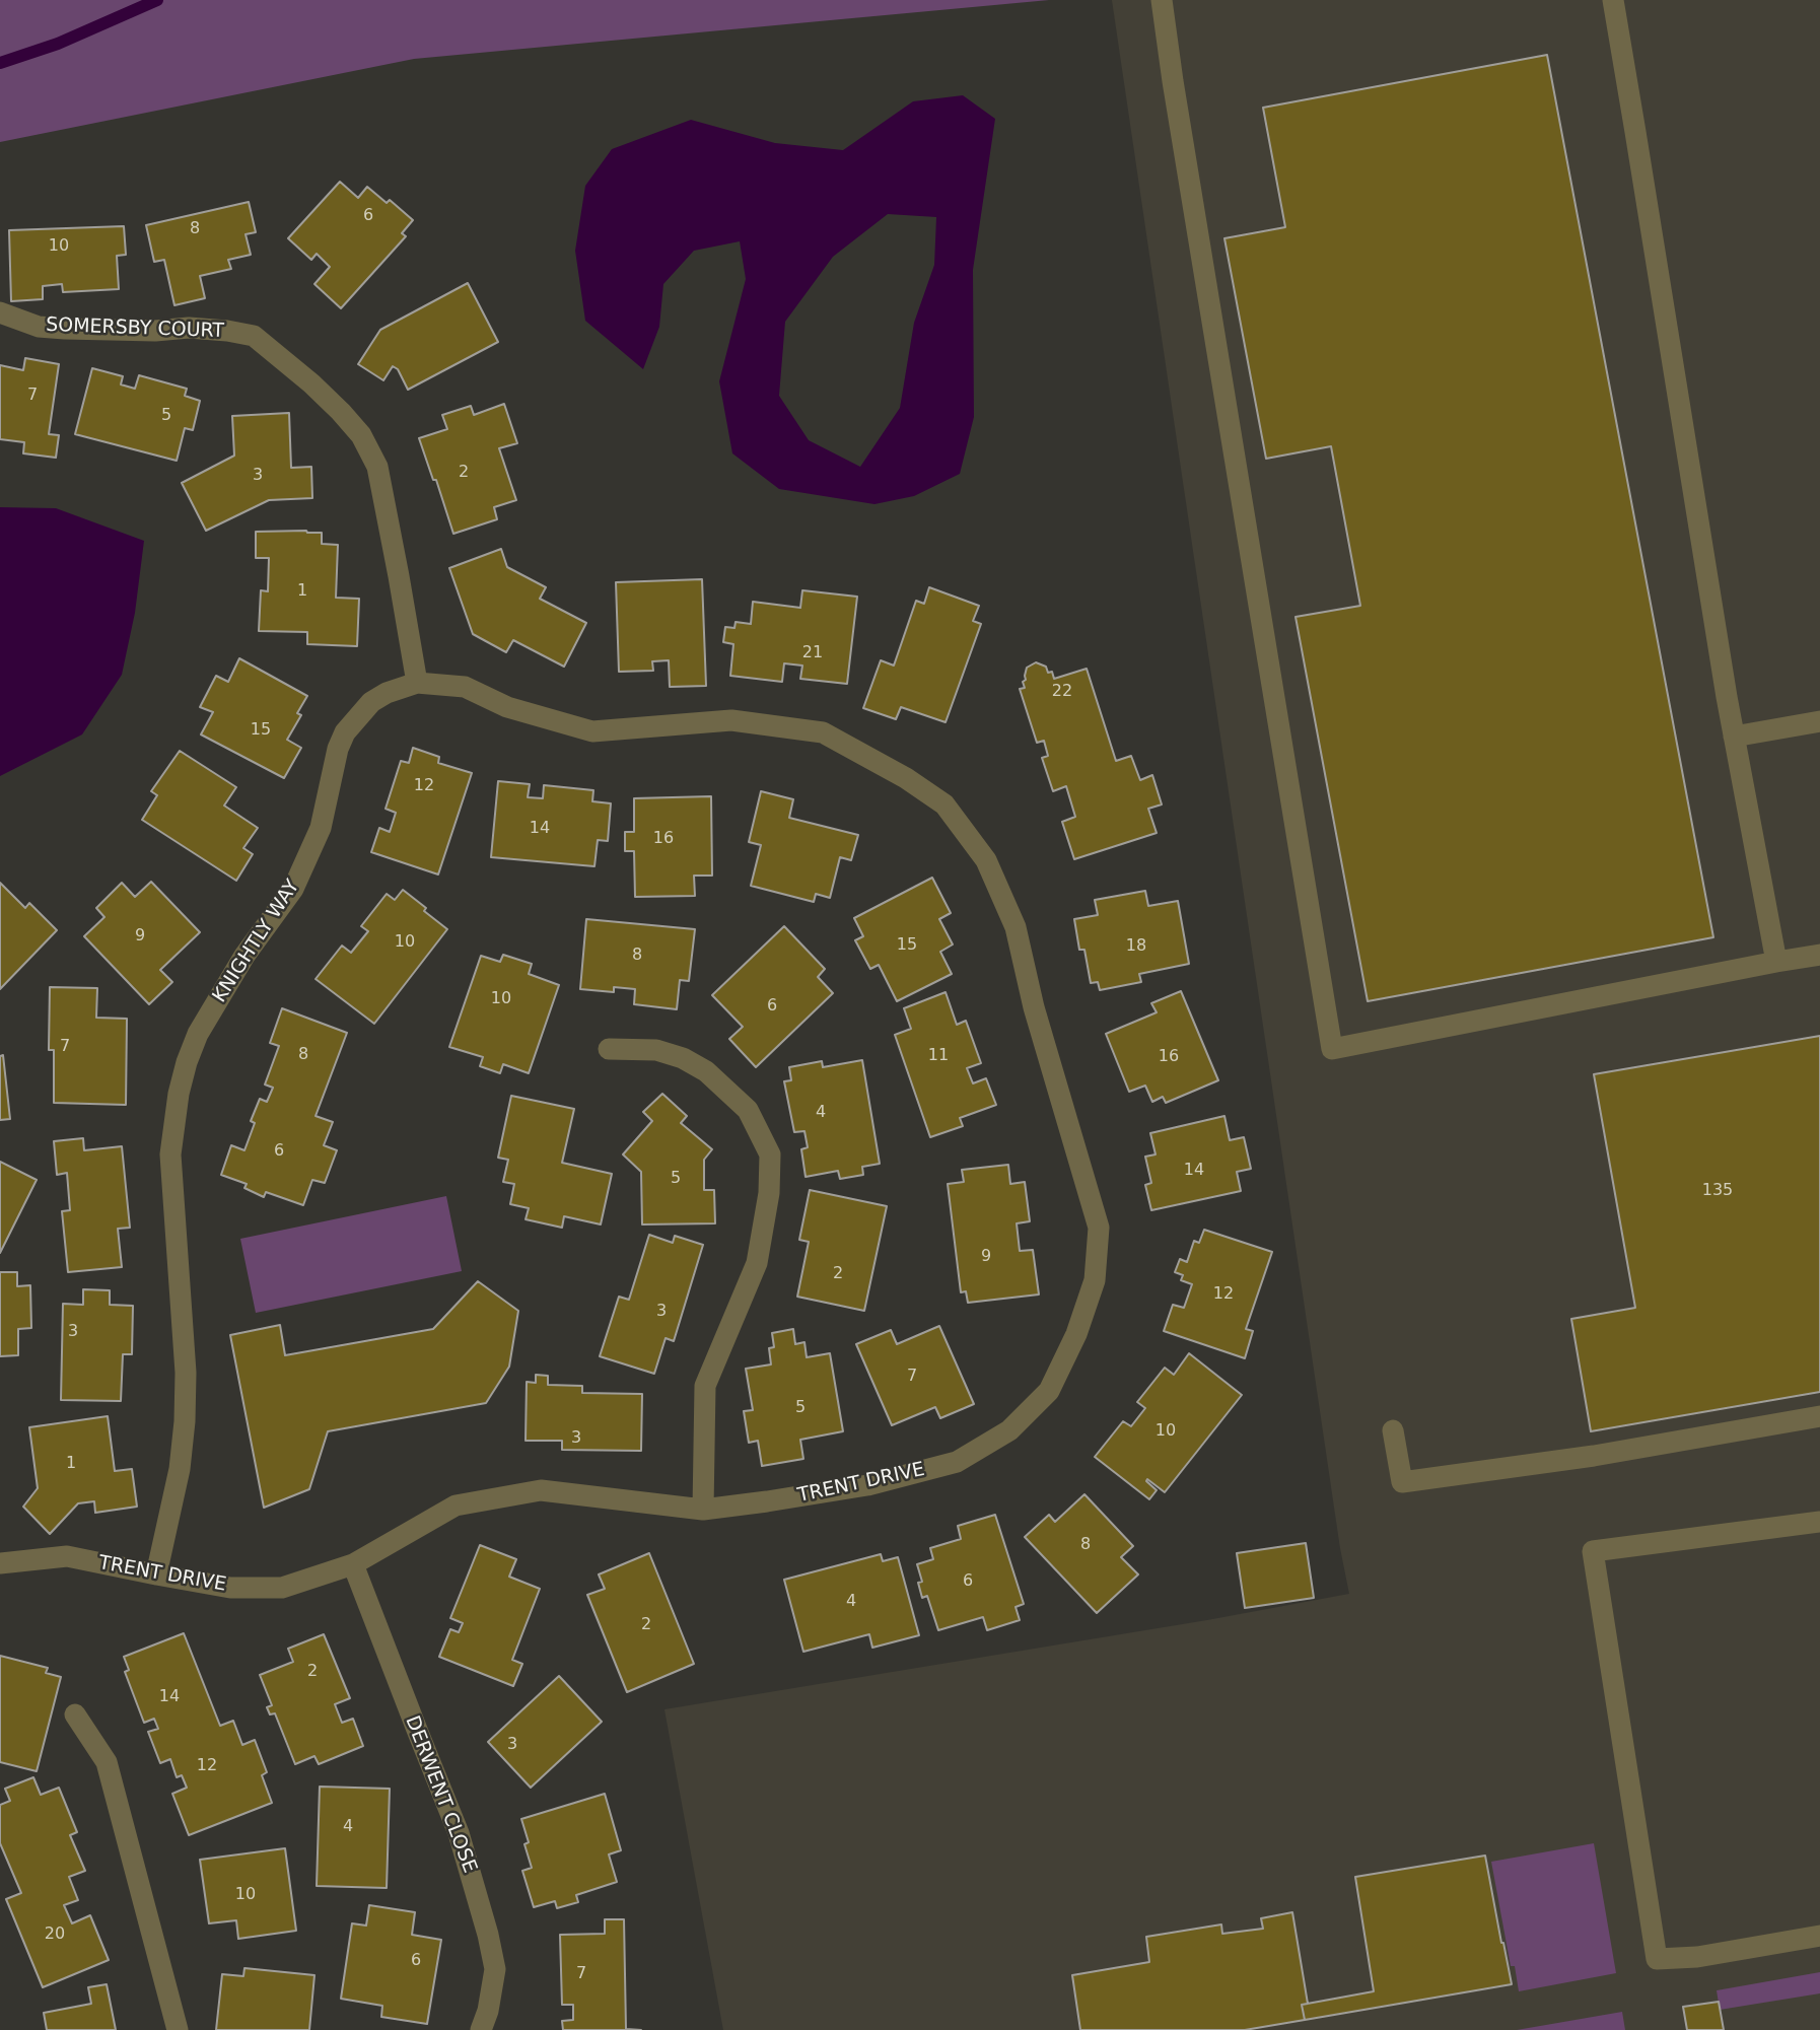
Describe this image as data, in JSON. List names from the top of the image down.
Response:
{
  "streets": {
    "street": [
      "SOMERSBY COURT",
      "KNIGHTLY WAY",
      "TRENT DRIVE",
      "DERWENT CLOSE"
    ]
  },
  "crossings": [
    ["SOMERSBY COURT", "KNIGHTLY WAY"],
    ["KNIGHTLY WAY", "TRENT DRIVE"],
    ["TRENT DRIVE", "DERWENT CLOSE"]
  ],
  "house_numbers": [
    "6",
    "8",
    "10",
    "7",
    "5",
    "2",
    "3",
    "1",
    "21",
    "22",
    "15",
    "12",
    "14",
    "16",
    "9",
    "10",
    "15",
    "18",
    "8",
    "10",
    "6",
    "7",
    "8",
    "11",
    "16",
    "4",
    "6",
    "14",
    "5",
    "135",
    "9",
    "2",
    "12",
    "3",
    "3",
    "7",
    "5",
    "10",
    "3",
    "1",
    "8",
    "6",
    "4",
    "2",
    "2",
    "14",
    "3",
    "12",
    "4",
    "10",
    "20",
    "6",
    "7"
  ]
}
